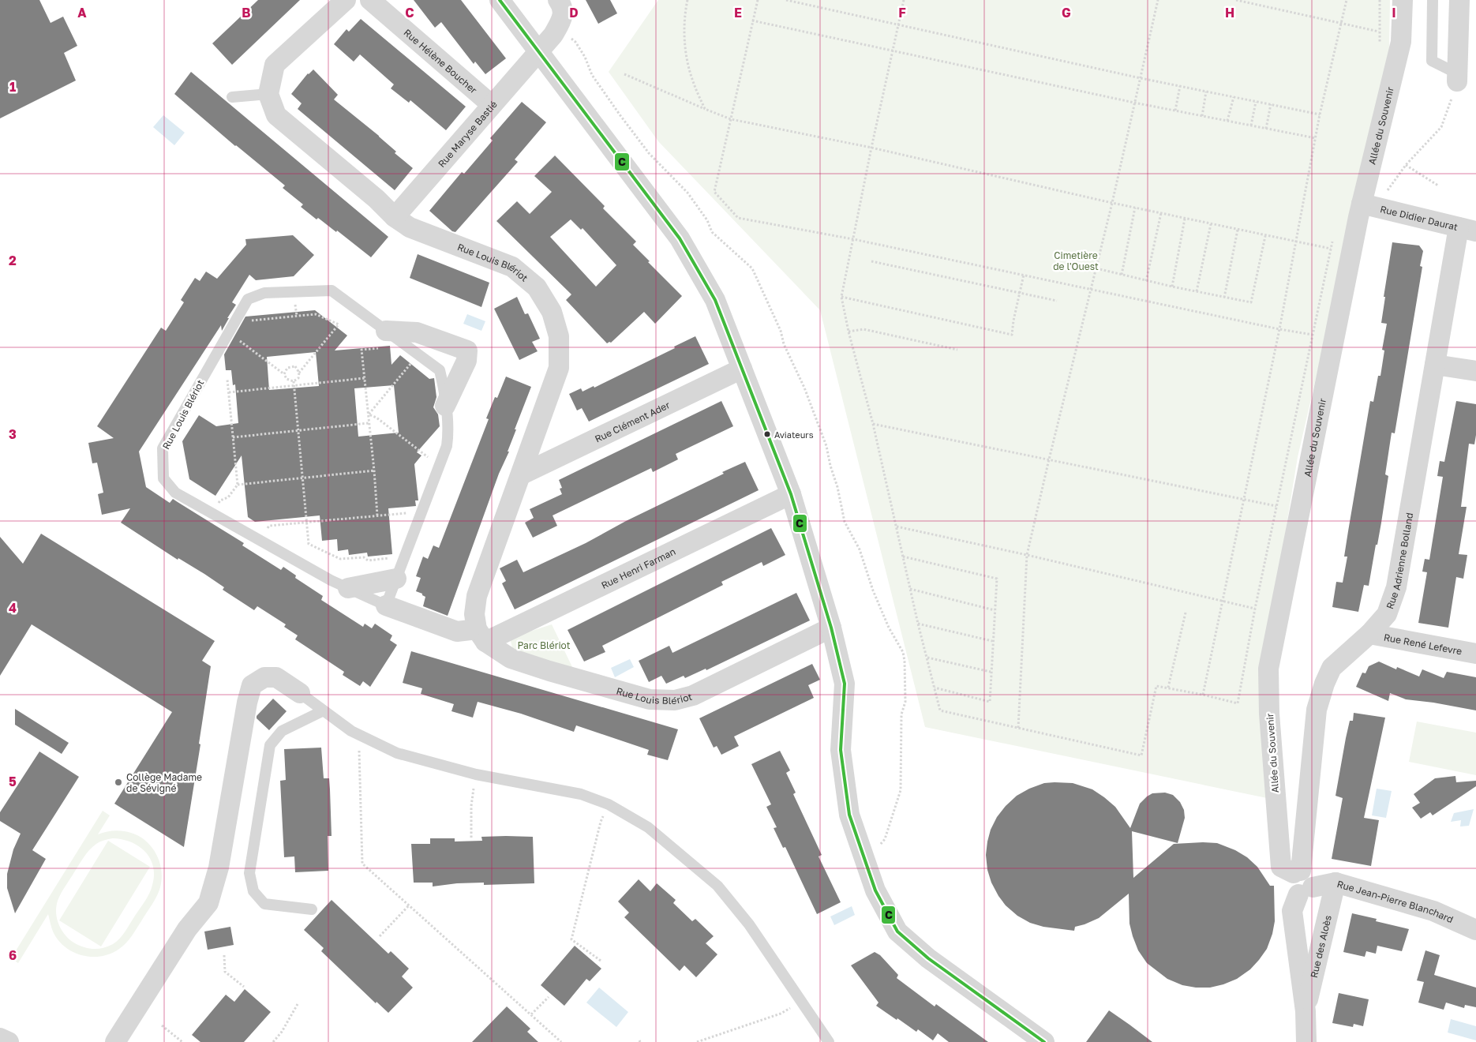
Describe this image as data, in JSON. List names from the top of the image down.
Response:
{
  "streets": {
    "street": [
      "Rue Hélène Boucher",
      "Allée du Souvenir",
      "Rue Maryse Bastié",
      "Rue Didier Daurat",
      "Rue Louis Blériot",
      "Rue Clément Ader",
      "Rue Adrienne Bolland",
      "Rue Henri Farman",
      "Rue René Lefevre",
      "Rue Jean-Pierre Blanchard",
      "Rue des Aloès"
    ]
  },
  "crossings": [
    ["Rue Hélène Boucher", "Rue Maryse Bastié"],
    ["Allée du Souvenir", "Rue Didier Daurat"],
    ["Allée du Souvenir", "Rue Adrienne Bolland"],
    ["Rue Maryse Bastié", "Rue Louis Blériot"],
    ["Rue Didier Daurat", "Rue Adrienne Bolland"],
    ["Rue Louis Blériot", "Rue Clément Ader"],
    ["Rue Louis Blériot", "Rue Henri Farman"],
    ["Rue Adrienne Bolland", "Rue René Lefevre"],
    ["Rue Adrienne Bolland", "Rue Jean-Pierre Blanchard"],
    ["Rue Adrienne Bolland", "Rue des Aloès"],
    ["Rue Jean-Pierre Blanchard", "Rue des Aloès"]
  ],
  "parks": ["Cimetière de l'Ouest", "Parc Blériot"],
  "places": ["Aviateurs", "Collège Madame de Sévigné"],
  "lines": ["transit line C"],
  "grid": {
    "columns": [
      "A",
      "B",
      "C",
      "D",
      "E",
      "F",
      "G",
      "H",
      "I"
    ],
    "rows": [
      "1",
      "2",
      "3",
      "4",
      "5",
      "6"
    ]
  }
}
